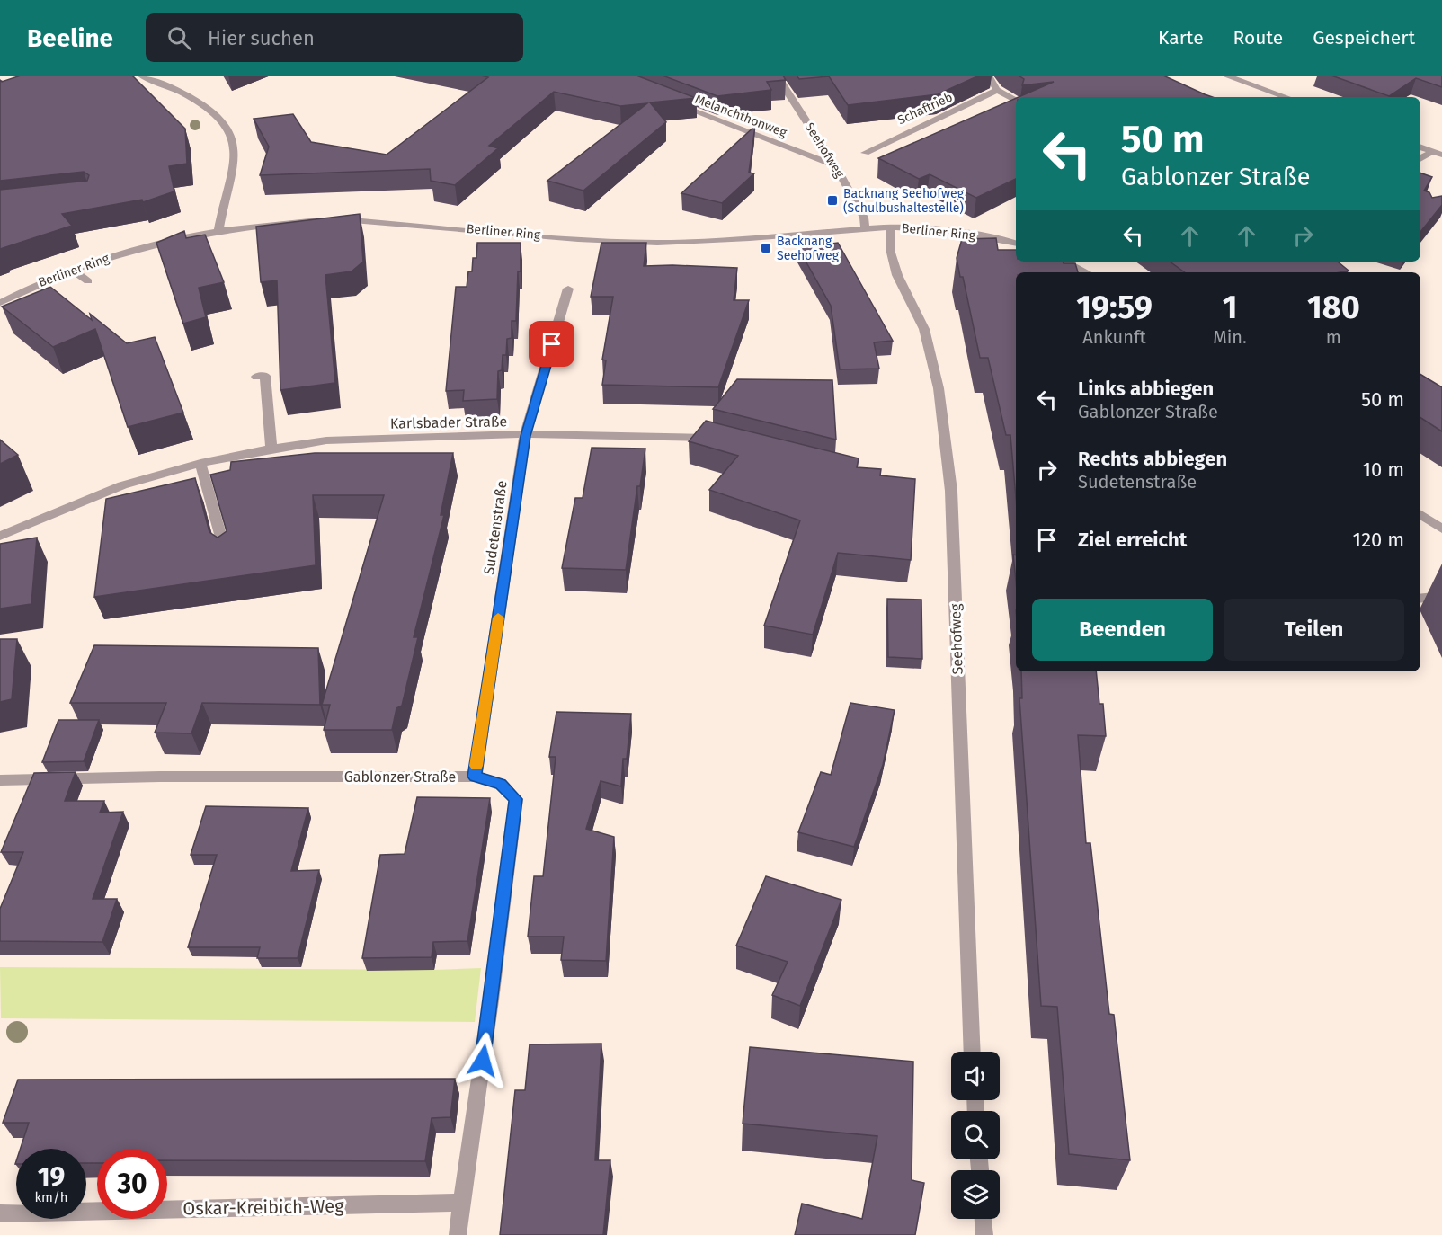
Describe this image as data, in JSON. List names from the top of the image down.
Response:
{
  "streets": {
    "street": [
      "Schaftrieb",
      "Melanchthonweg",
      "Seehofweg",
      "Berliner Ring",
      "Karlsbader Straße",
      "Sudetenstraße",
      "Gablonzer Straße",
      "Oskar-Kreibich-Weg"
    ]
  },
  "crossings": [
    ["Melanchthonweg", "Seehofweg"],
    ["Seehofweg", "Berliner Ring"],
    ["Karlsbader Straße", "Sudetenstraße"],
    ["Sudetenstraße", "Gablonzer Straße"],
    ["Gablonzer Straße", "Oskar-Kreibich-Weg"]
  ],
  "places": {
    "transit": ["Backnang Seehofweg (Schulbushaltestelle)", "Backnang Seehofweg"]
  },
  "page": {
    "header": "Beeline",
    "search": "Hier suchen",
    "nav": ["Karte", "Route", "Gespeichert"],
    "turn": ["50 m", "Gablonzer Straße"],
    "eta": [
      "19:59",
      "Ankunft",
      "1",
      "Min.",
      "180",
      "m"
    ],
    "list": [
      {
        "name": "Links abbiegen",
        "note": "Gablonzer Straße",
        "value": "50 m"
      },
      {
        "name": "Rechts abbiegen",
        "note": "Sudetenstraße",
        "value": "10 m"
      },
      {
        "name": "Ziel erreicht",
        "value": "120 m"
      }
    ],
    "buttons": ["Beenden", "Teilen"],
    "speed": "19 km/h",
    "limit": "30"
  }
}
